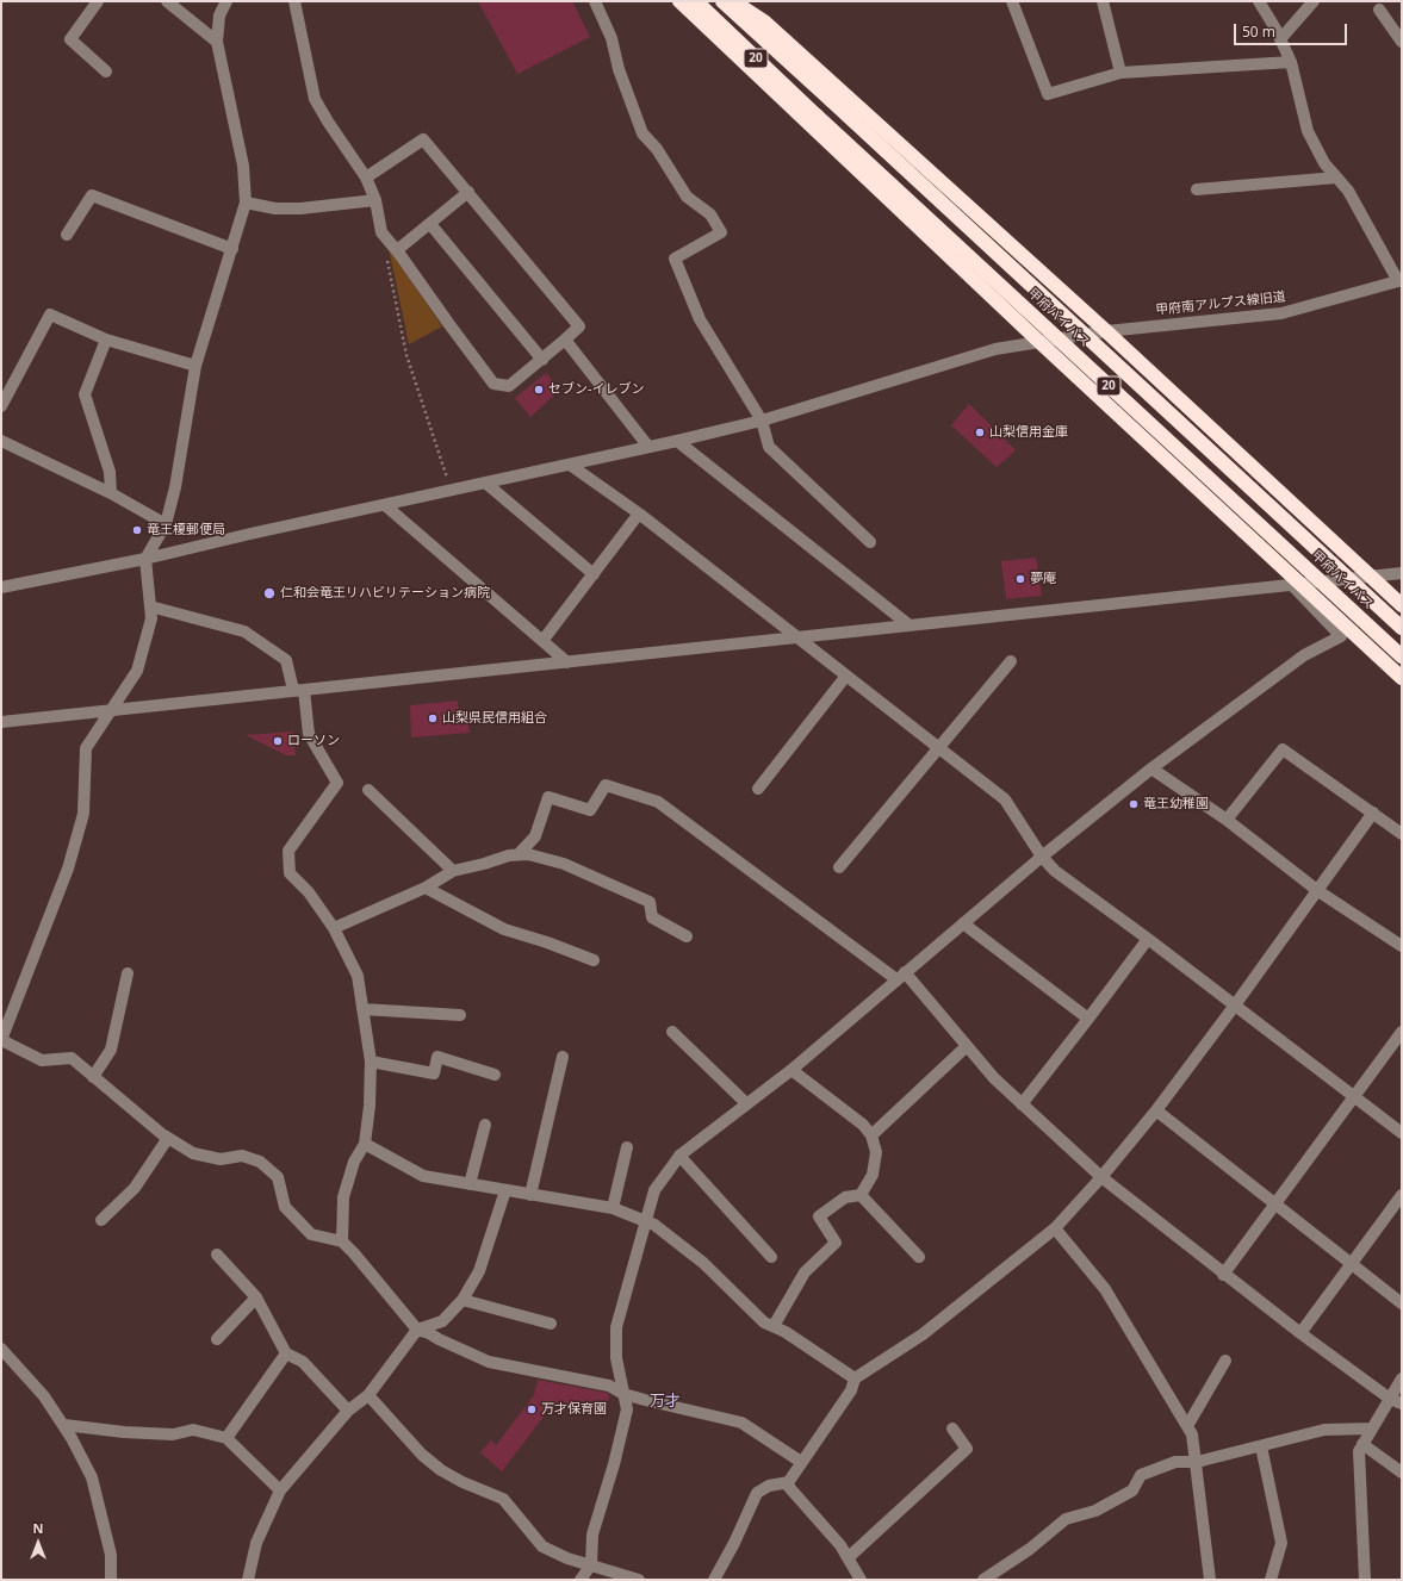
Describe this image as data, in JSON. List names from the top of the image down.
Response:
{
  "streets": {
    "highway": ["20", "甲府バイパス"],
    "street": ["甲府南アルプス線旧道"]
  },
  "districts": ["万才"],
  "places": [
    "セブン-イレブン",
    "山梨信用金庫",
    "竜王榎郵便局",
    "夢庵",
    "仁和会竜王リハビリテーション病院",
    "山梨県民信用組合",
    "ローソン",
    "竜王幼稚園",
    "万才保育園"
  ],
  "scale_bar": "50 m",
  "north": "top"
}
